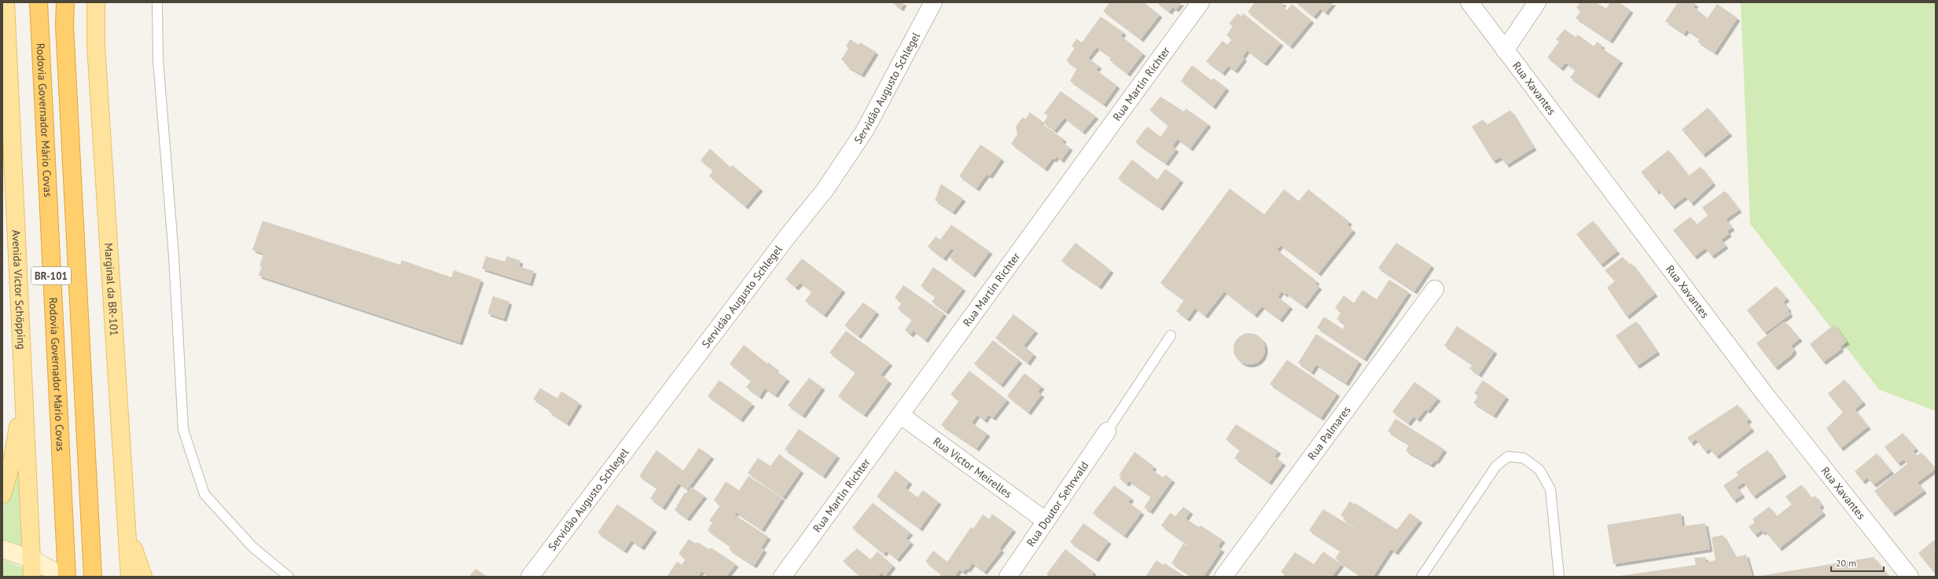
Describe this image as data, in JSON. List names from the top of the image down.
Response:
{
  "streets": {
    "highway": ["Rodovia Governador Mário Covas", "BR-101"],
    "main road": ["Avenida Victor Schöpping", "Marginal da BR-101"],
    "street": [
      "Rua Martin Richter",
      "Servidão Augusto Schlegel",
      "Rua Xavantes",
      "Rua Palmares",
      "Rua Victor Meirelles",
      "Rua Doutor Sehrwald"
    ]
  },
  "crossings": [
    ["Rua Martin Richter", "Rua Victor Meirelles"],
    ["Rua Victor Meirelles", "Rua Doutor Sehrwald"]
  ],
  "scale_bar": "20 m"
}
